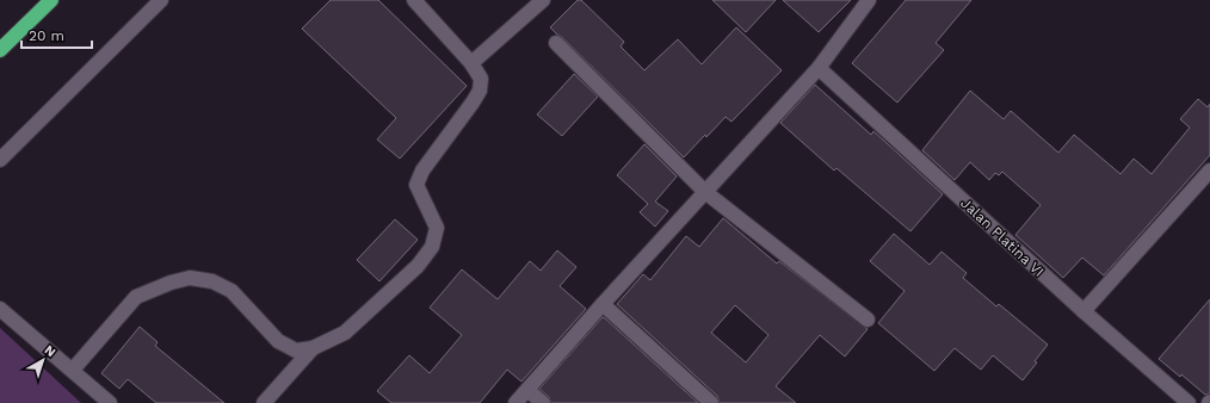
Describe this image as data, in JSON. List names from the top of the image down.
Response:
{
  "streets": {
    "street": ["Jalan Platina VI"]
  },
  "scale_bar": "20 m",
  "north": "top right"
}
